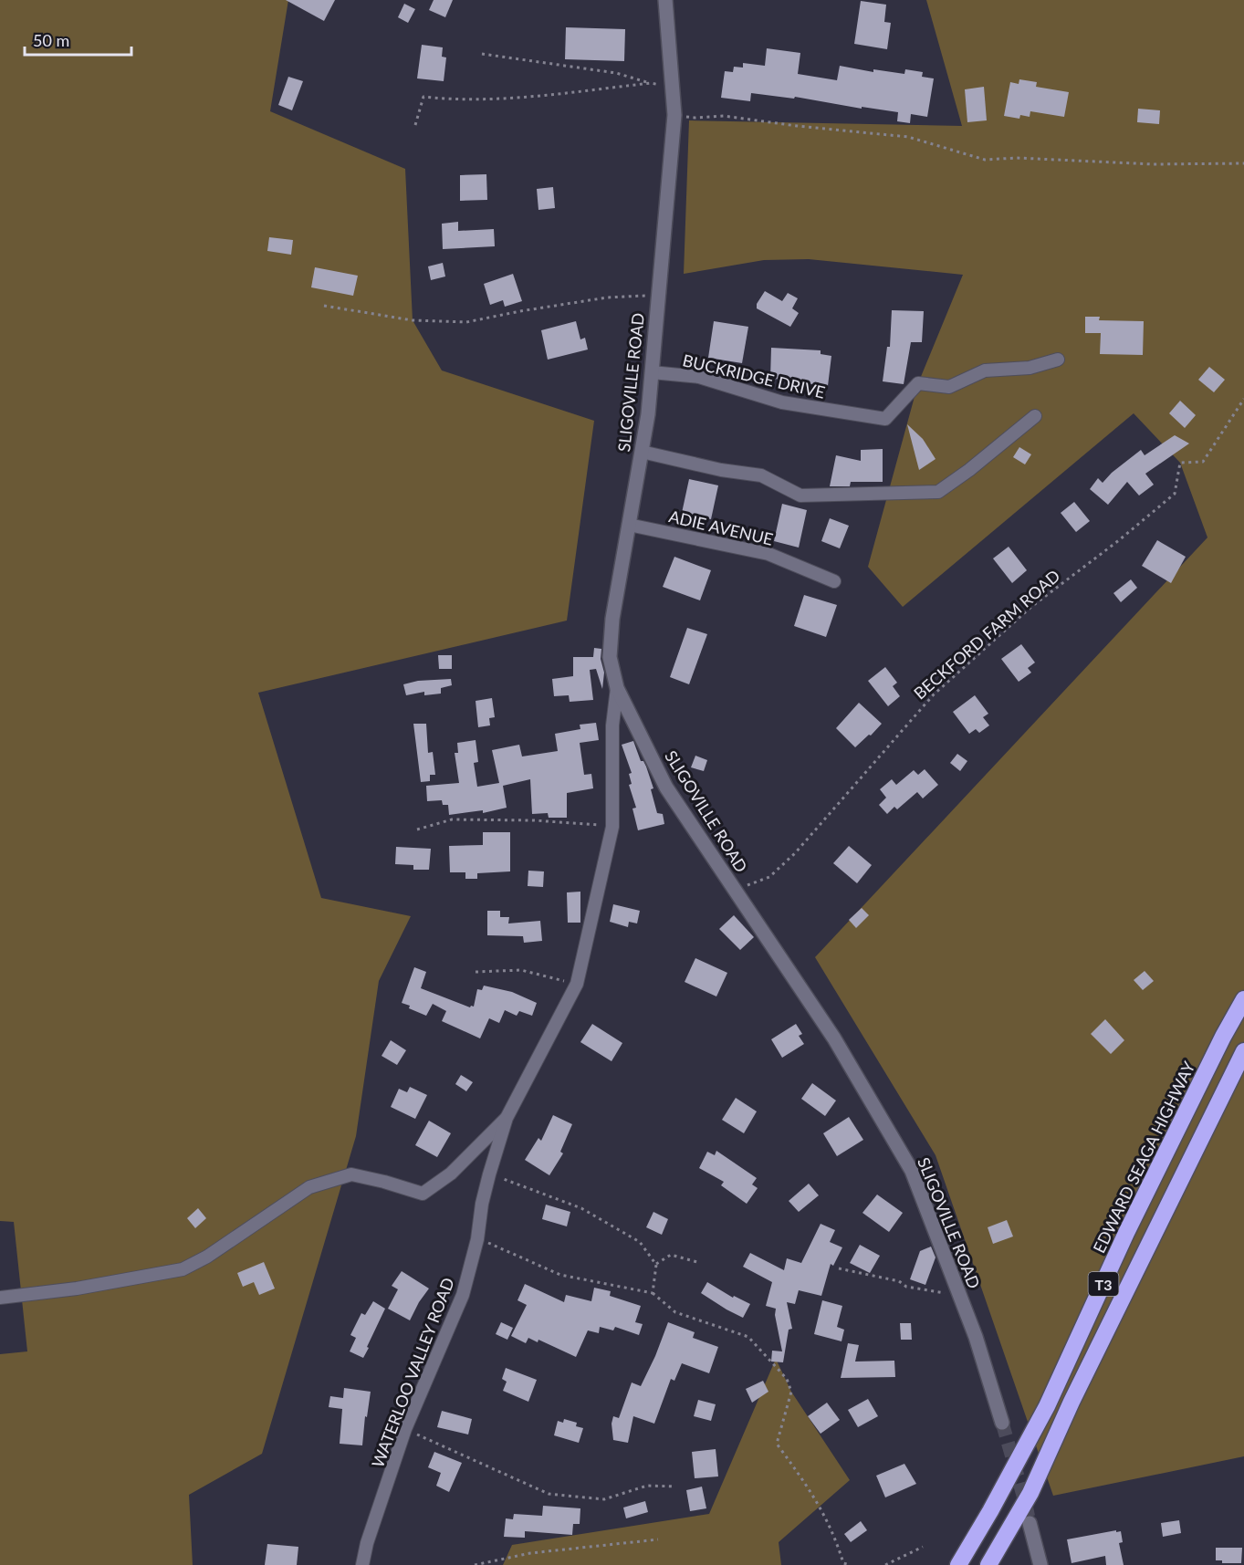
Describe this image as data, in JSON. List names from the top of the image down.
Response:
{
  "streets": {
    "highway": ["EDWARD SEAGA HIGHWAY", "T3"],
    "street": [
      "BUCKRIDGE DRIVE",
      "SLIGOVILLE ROAD",
      "ADIE AVENUE",
      "WATERLOO VALLEY ROAD"
    ],
    "path": ["BECKFORD FARM ROAD"]
  },
  "crossings": [
    ["BUCKRIDGE DRIVE", "SLIGOVILLE ROAD"],
    ["SLIGOVILLE ROAD", "ADIE AVENUE"],
    ["SLIGOVILLE ROAD", "BECKFORD FARM ROAD"],
    ["SLIGOVILLE ROAD", "WATERLOO VALLEY ROAD"]
  ],
  "scale_bar": "50 m"
}
